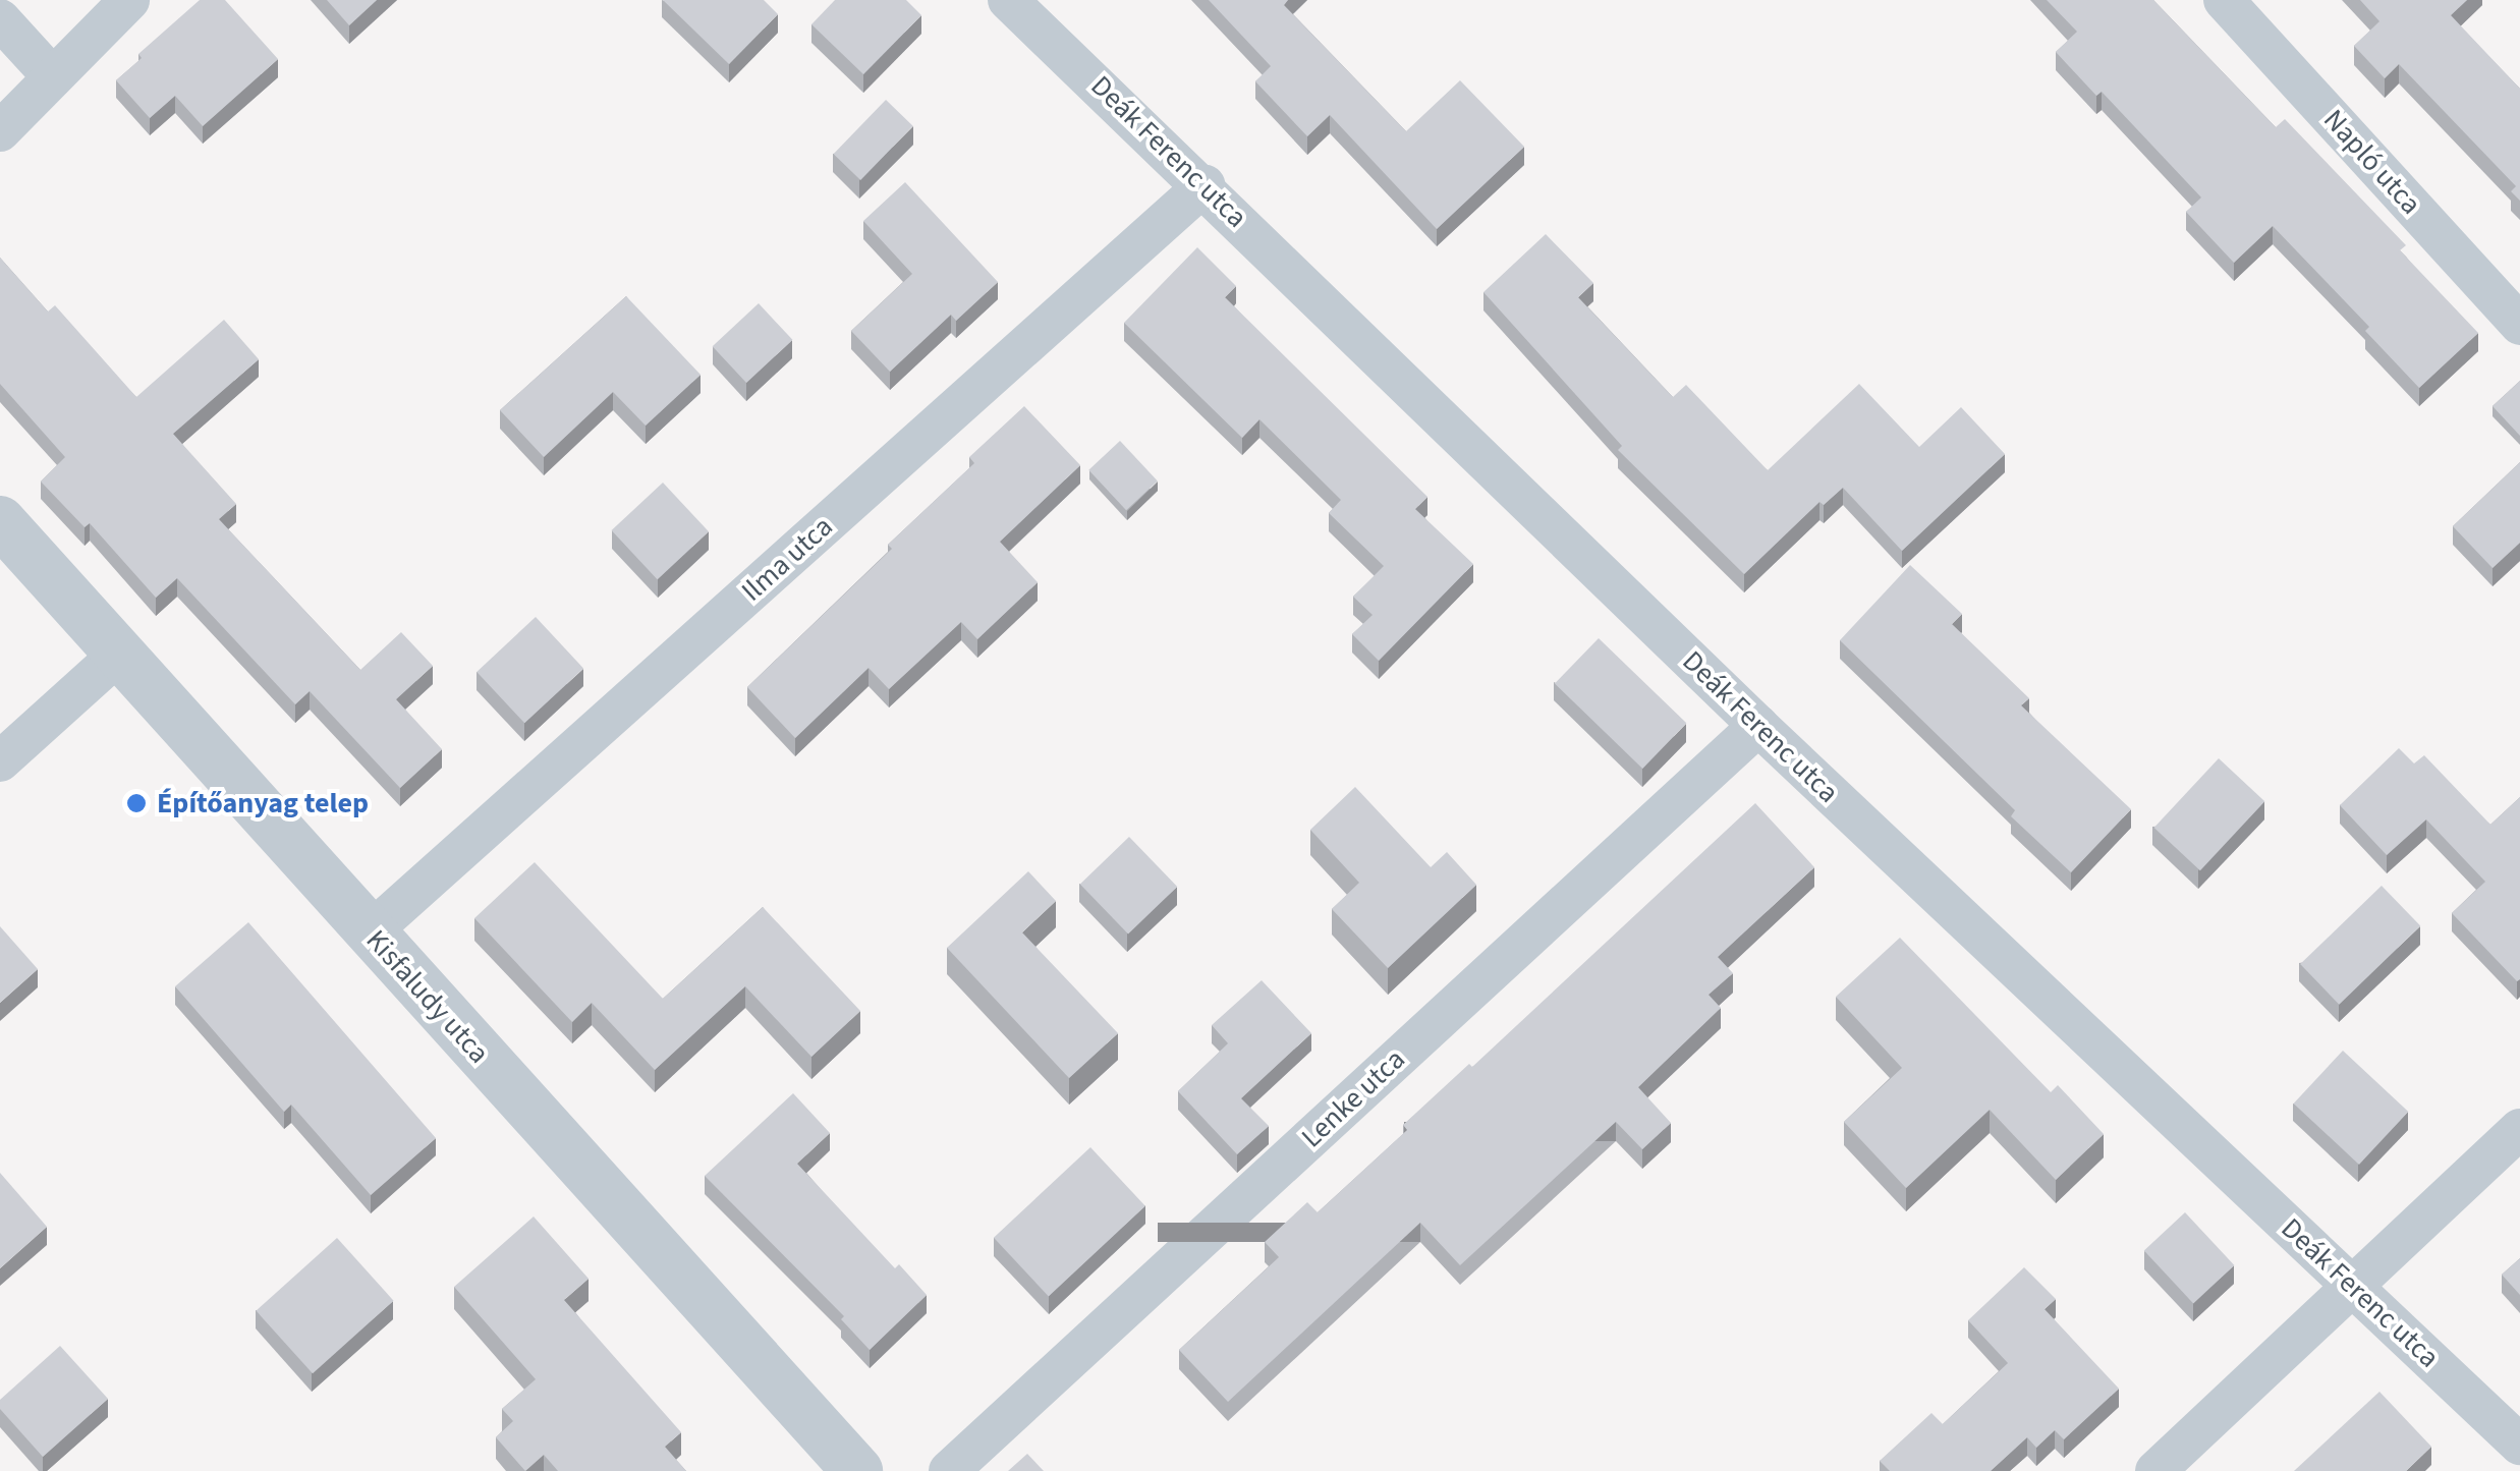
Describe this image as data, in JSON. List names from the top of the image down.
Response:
{
  "streets": {
    "street": [
      "Deák Ferenc utca",
      "Napló utca",
      "Ilma utca",
      "Kisfaludy utca",
      "Lenke utca"
    ]
  },
  "crossings": [
    ["Deák Ferenc utca", "Ilma utca"],
    ["Deák Ferenc utca", "Lenke utca"],
    ["Ilma utca", "Kisfaludy utca"]
  ],
  "places": ["Építőanyag telep"]
}
